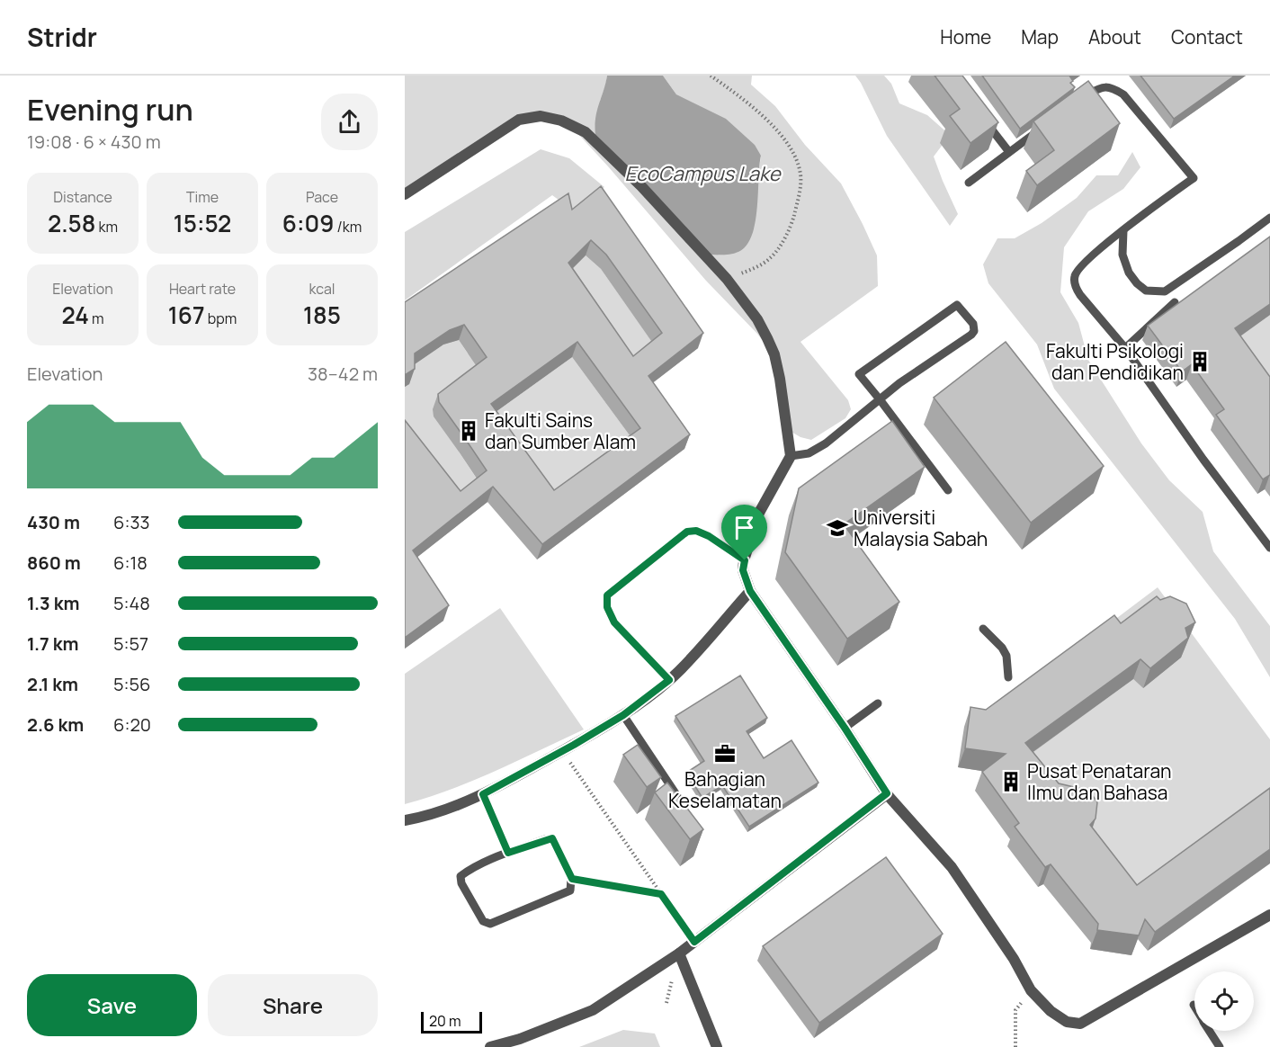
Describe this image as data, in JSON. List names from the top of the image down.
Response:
{
  "water": ["EcoCampus Lake"],
  "places": {
    "building": ["Fakulti Psikologi dan Pendidikan", "Fakulti Sains dan Sumber Alam", "Pusat Penataran Ilmu dan Bahasa"],
    "school or university": ["Universiti Malaysia Sabah"],
    "office": ["Bahagian Keselamatan"]
  },
  "scale_bar": "20 m",
  "page": {
    "header": "Stridr",
    "nav": [
      "Home",
      "Map",
      "About",
      "Contact"
    ],
    "heading": ["Evening run", "19:08 · 6 × 430 m"],
    "stats": [
      ["Distance", "2.58 km"],
      ["Time", "15:52"],
      ["Pace", "6:09 /km"],
      ["Elevation", "24 m"],
      ["Heart rate", "167 bpm"],
      ["kcal", "185"]
    ],
    "chart": ["Elevation", "38–42 m"],
    "list": [
      {
        "name": "430 m",
        "note": "6:33"
      },
      {
        "name": "860 m",
        "note": "6:18"
      },
      {
        "name": "1.3 km",
        "note": "5:48"
      },
      {
        "name": "1.7 km",
        "note": "5:57"
      },
      {
        "name": "2.1 km",
        "note": "5:56"
      },
      {
        "name": "2.6 km",
        "note": "6:20"
      }
    ],
    "buttons": ["Save", "Share"],
    "scale": "20 m"
  }
}
